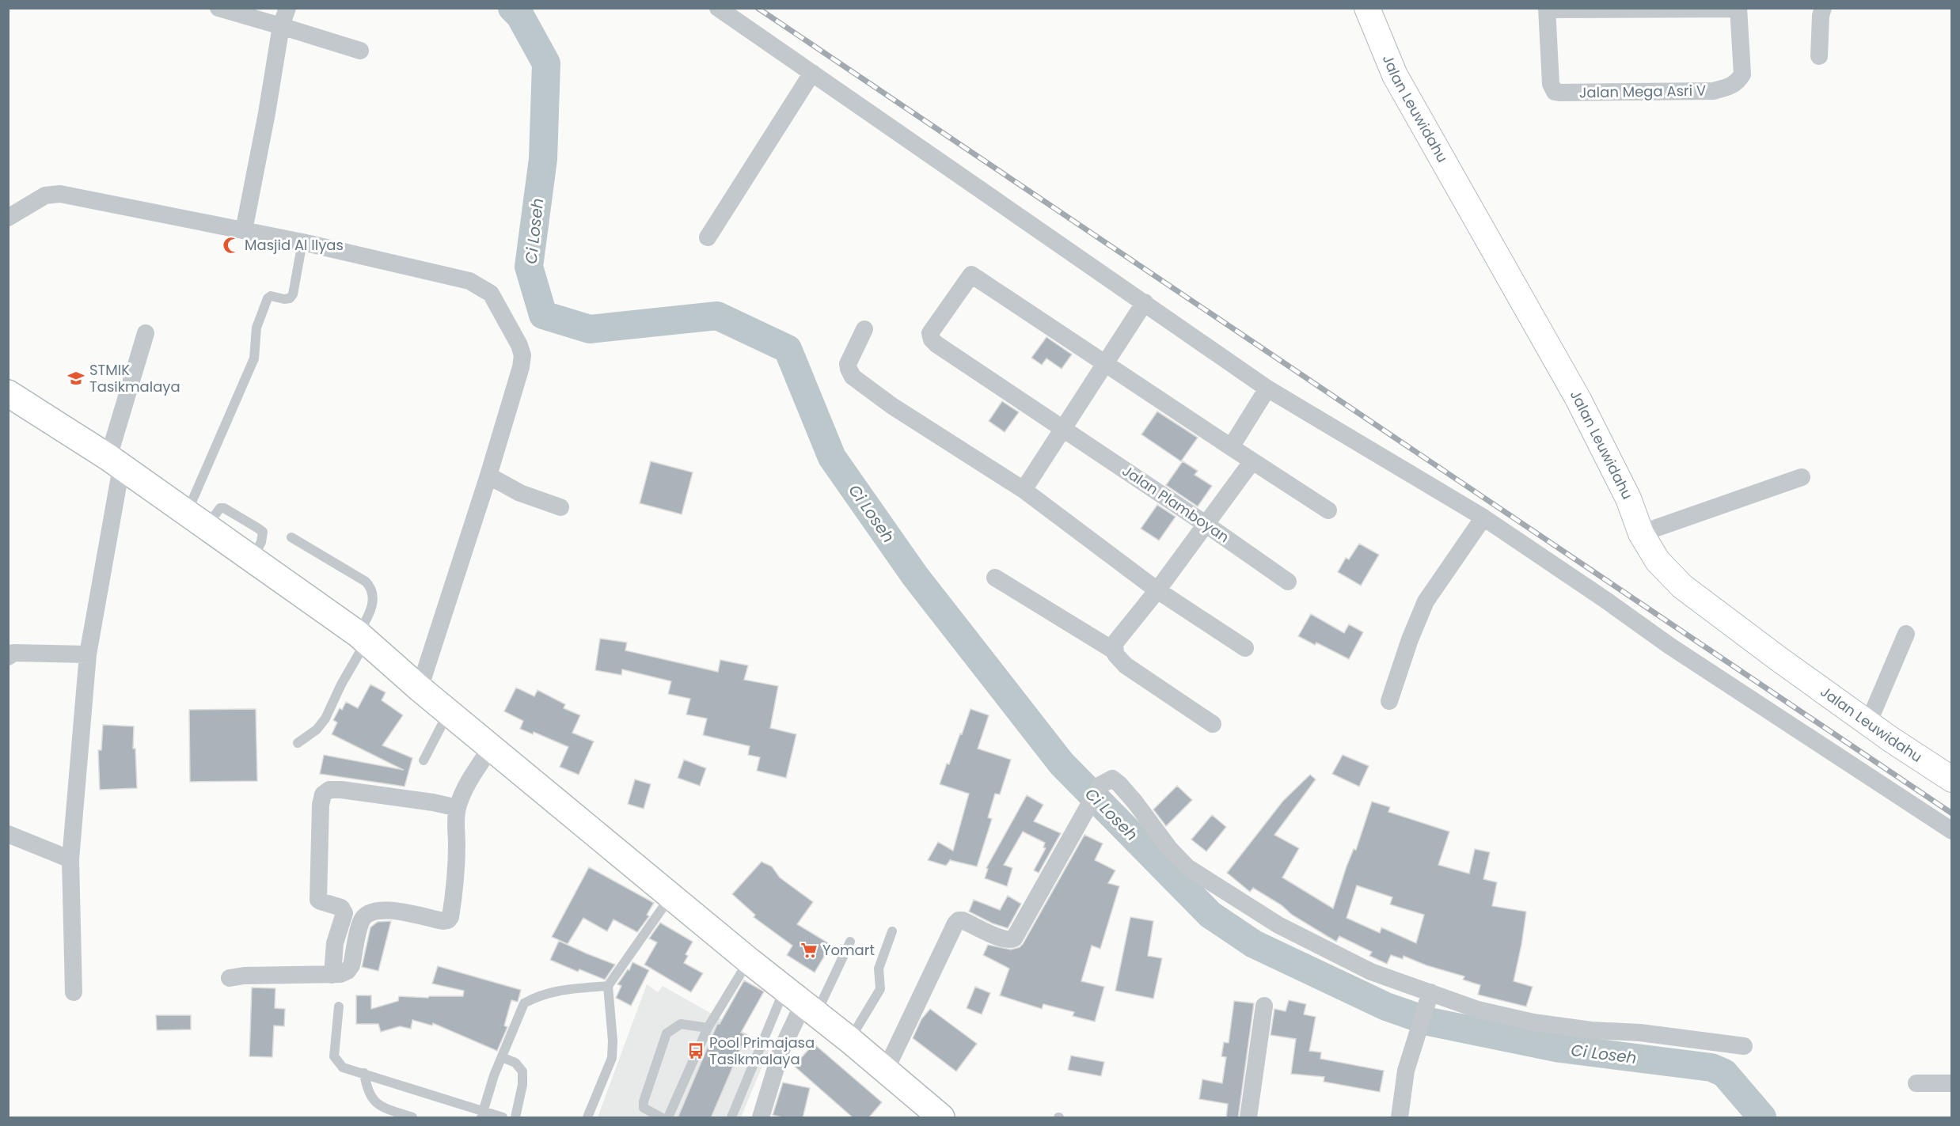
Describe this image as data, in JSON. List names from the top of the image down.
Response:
{
  "streets": {
    "street": ["Jalan Mega Asri V", "Jalan Leuwidahu", "Jalan Plamboyan"]
  },
  "water": ["Ci Loseh"],
  "places": {
    "mosque": ["Masjid Al Ilyas"],
    "school or university": ["STMIK Tasikmalaya"],
    "supermarket": ["Yomart"],
    "bus stop": ["Pool Primajasa Tasikmalaya"]
  }
}
